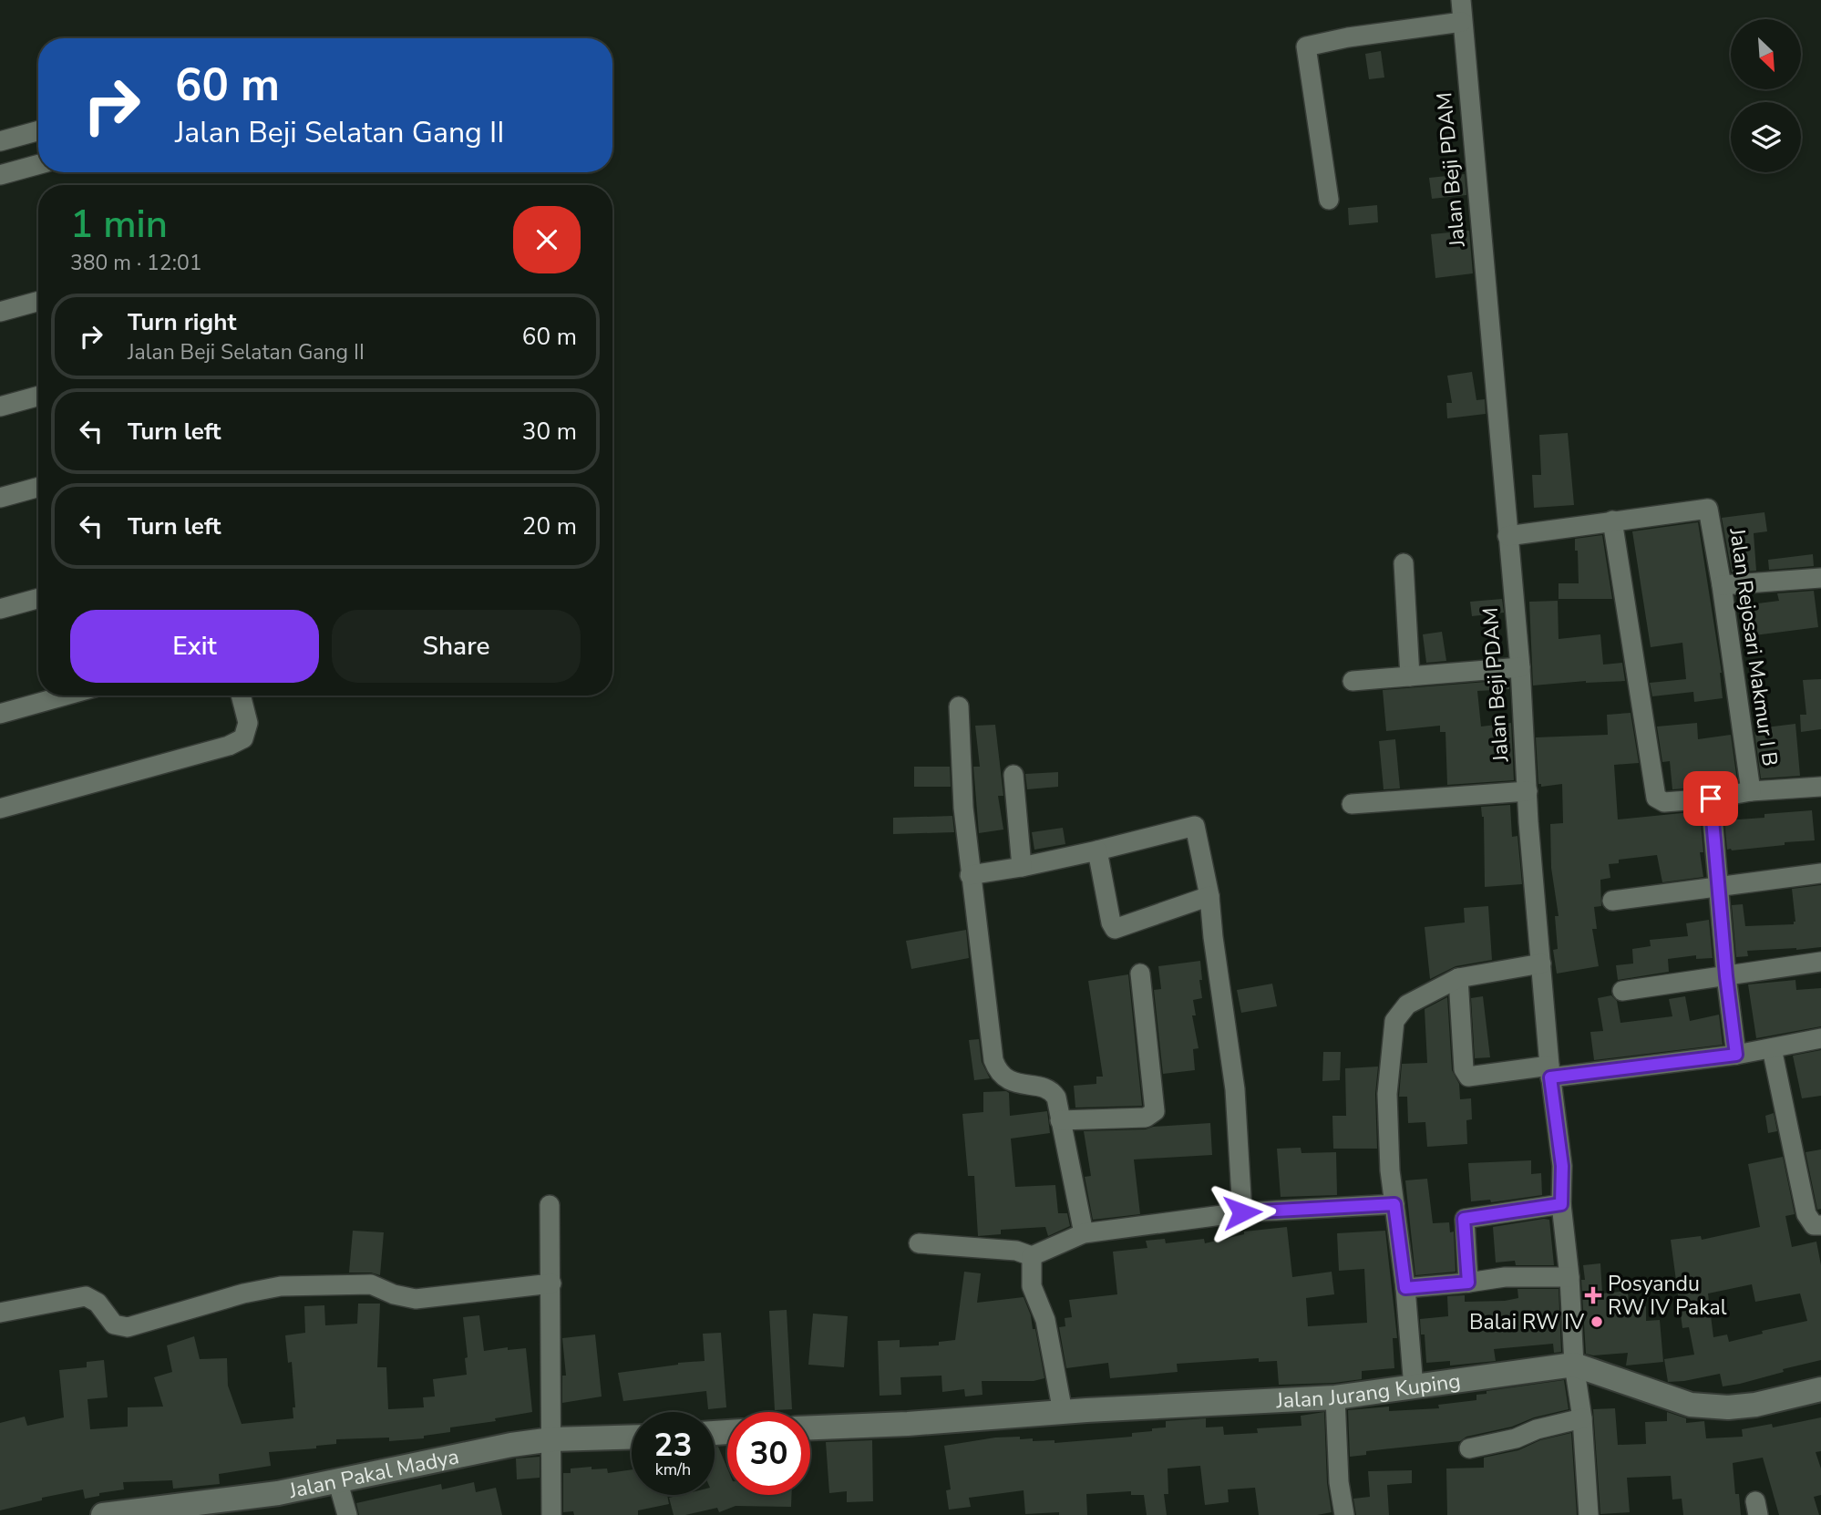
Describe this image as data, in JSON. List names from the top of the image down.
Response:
{
  "streets": {
    "street": [
      "Jalan Beji PDAM",
      "Jalan Rejosari Makmur I B",
      "Jalan Jurang Kuping",
      "Jalan Pakal Madya"
    ]
  },
  "crossings": [
    ["Jalan Beji PDAM", "Jalan Jurang Kuping"]
  ],
  "places": {
    "health": ["Posyandu RW IV Pakal"],
    "other": ["Balai RW IV"]
  },
  "north": "bottom right",
  "page": {
    "turn": ["60 m", "Jalan Beji Selatan Gang II"],
    "heading": ["1 min", "380 m · 12:01"],
    "list": [
      {
        "name": "Turn right",
        "note": "Jalan Beji Selatan Gang II",
        "value": "60 m"
      },
      {
        "name": "Turn left",
        "value": "30 m"
      },
      {
        "name": "Turn left",
        "value": "20 m"
      }
    ],
    "buttons": ["Exit", "Share"],
    "speed": "23 km/h",
    "limit": "30"
  }
}
